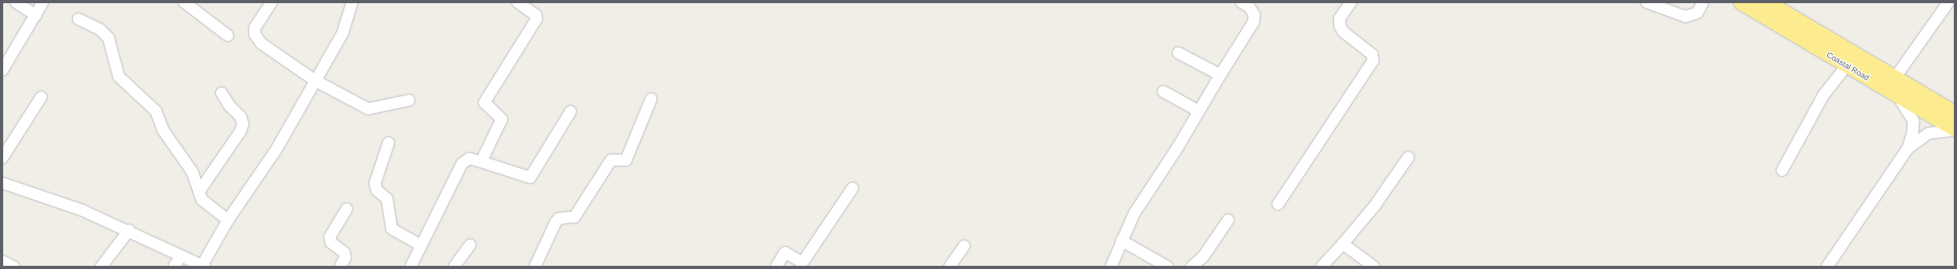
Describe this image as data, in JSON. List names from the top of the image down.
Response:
{
  "streets": {
    "highway": ["Coastal Road"]
  }
}
